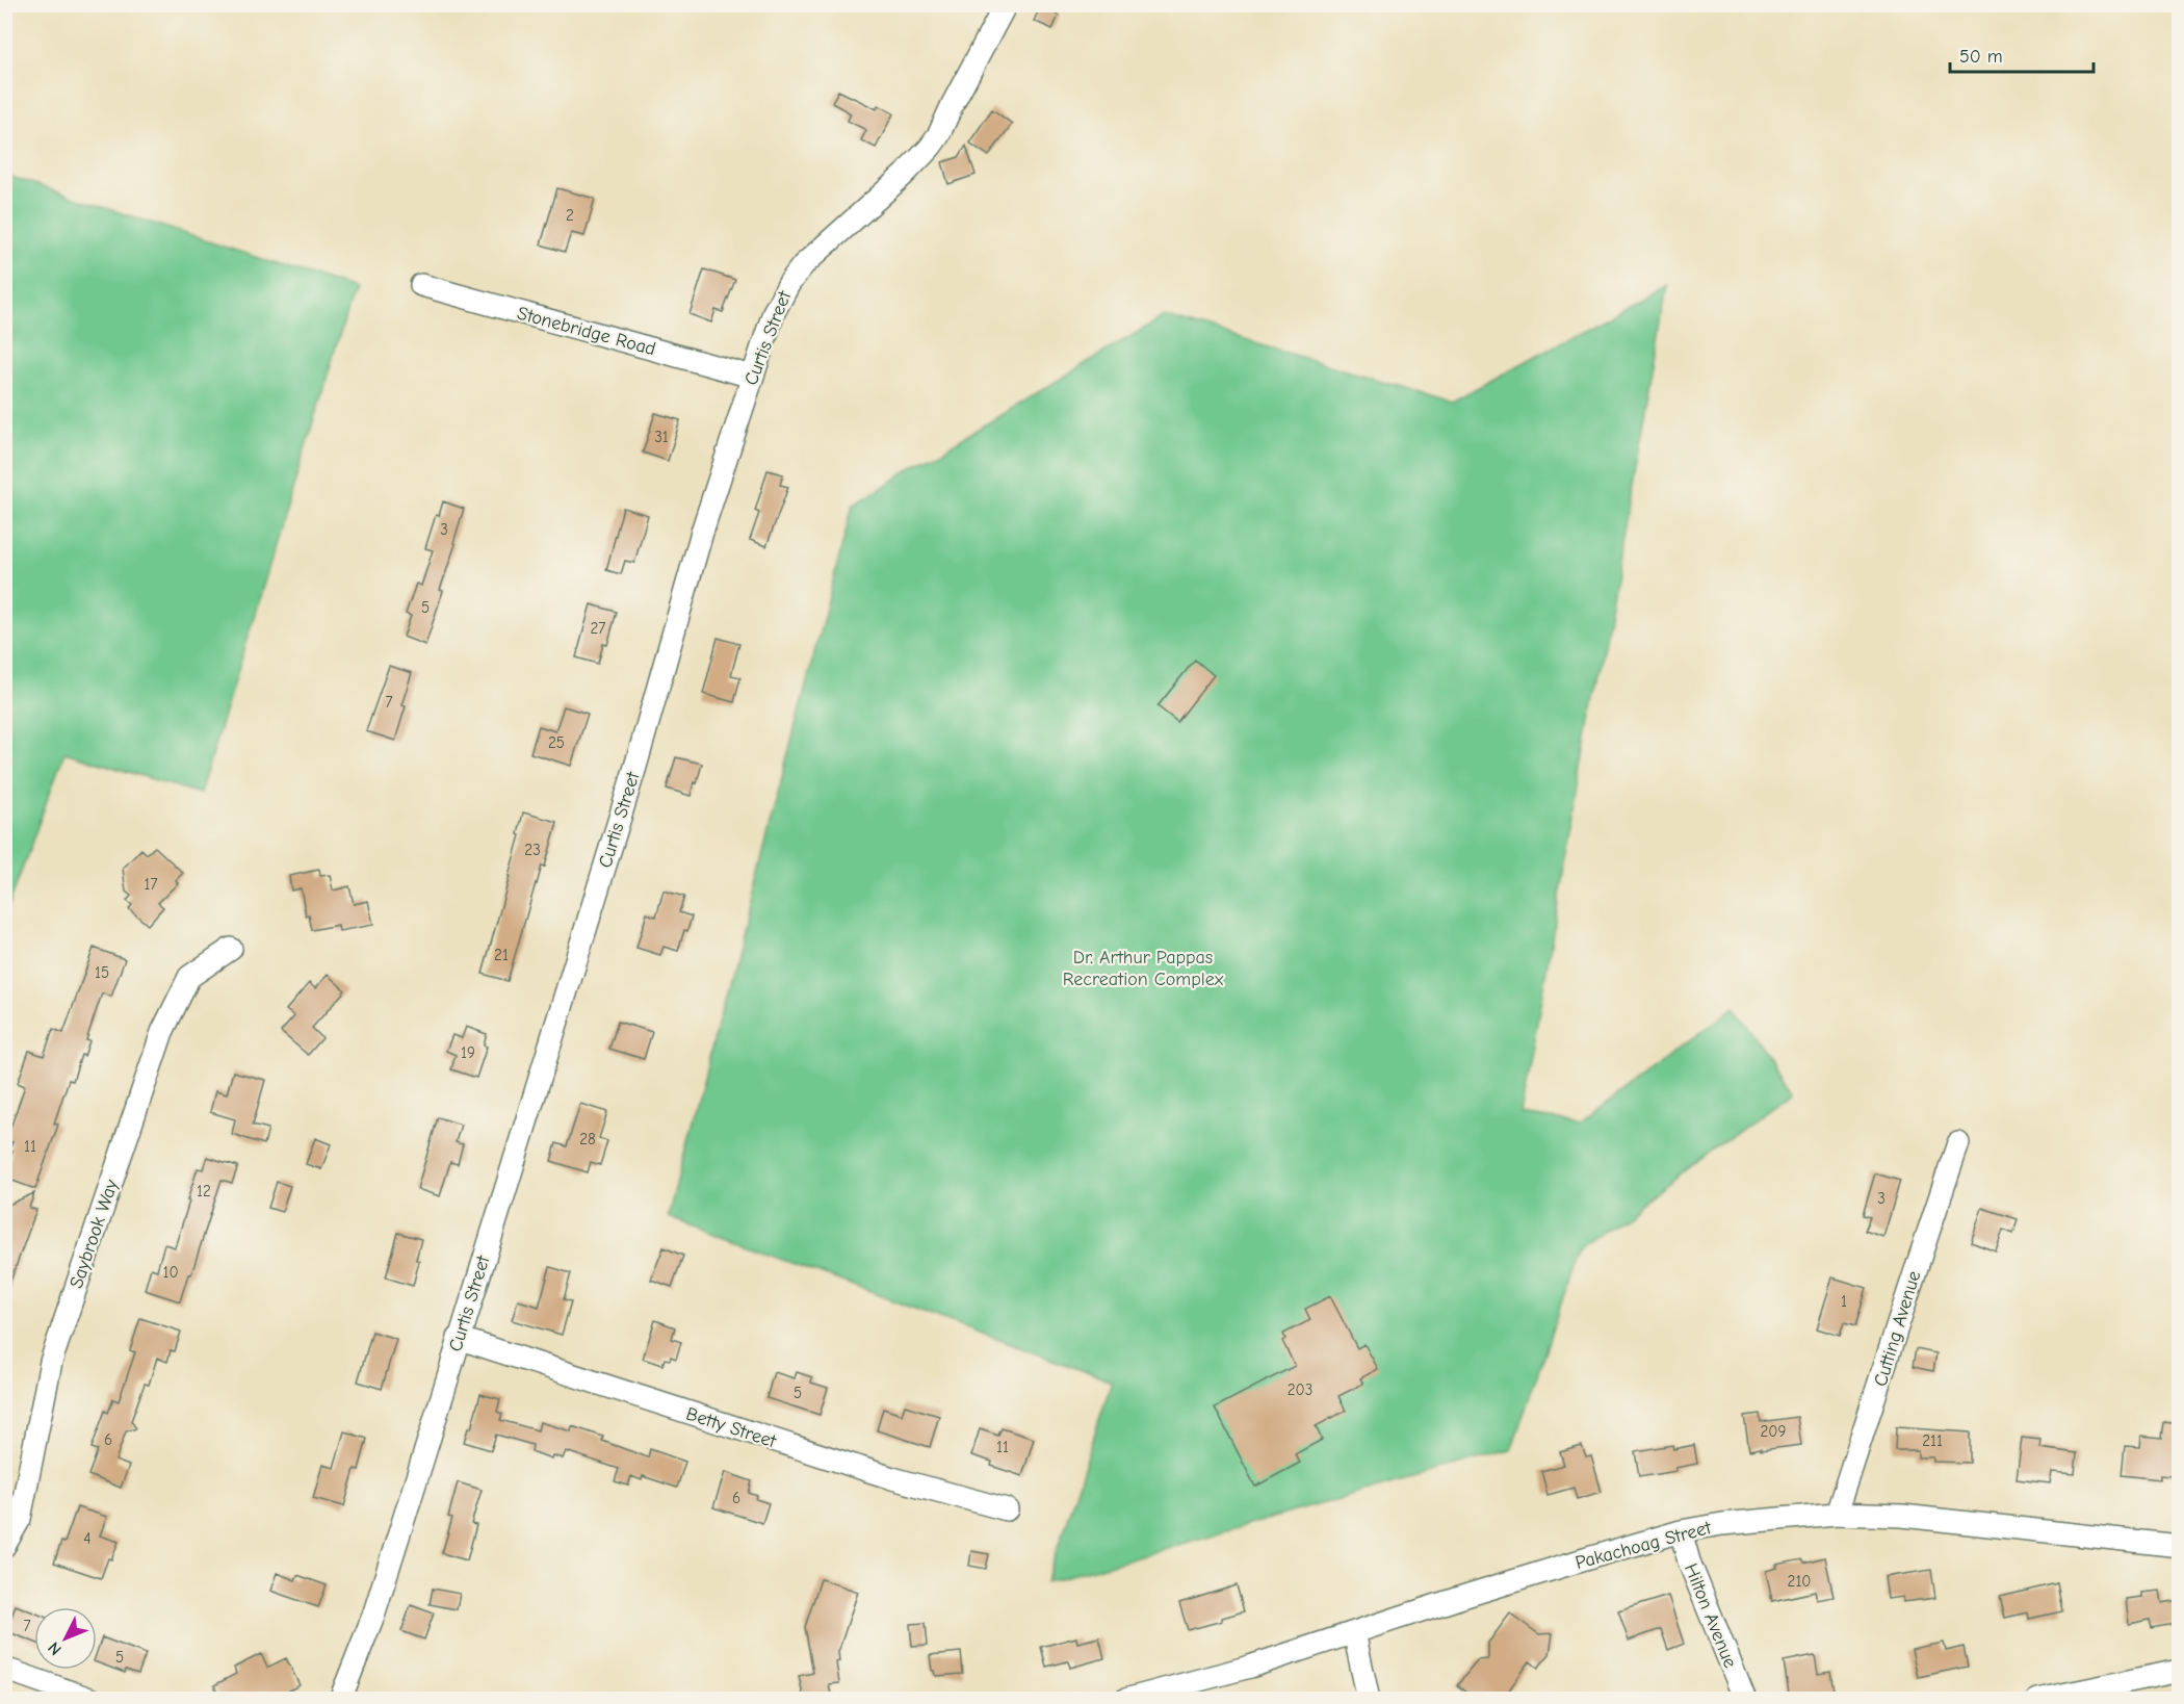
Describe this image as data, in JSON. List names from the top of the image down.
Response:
{
  "streets": {
    "street": [
      "Stonebridge Road",
      "Curtis Street",
      "Saybrook Way",
      "Cutting Avenue",
      "Betty Street",
      "Pakachoag Street",
      "Hilton Avenue"
    ]
  },
  "crossings": [
    ["Stonebridge Road", "Curtis Street"],
    ["Curtis Street", "Betty Street"],
    ["Cutting Avenue", "Pakachoag Street"],
    ["Pakachoag Street", "Hilton Avenue"]
  ],
  "parks": ["Dr. Arthur Pappas Recreation Complex"],
  "house_numbers": [
    "2",
    "31",
    "3",
    "5",
    "27",
    "7",
    "25",
    "23",
    "17",
    "21",
    "15",
    "19",
    "28",
    "11",
    "12",
    "3",
    "10",
    "1",
    "203",
    "5",
    "209",
    "6",
    "211",
    "11",
    "6",
    "4",
    "210",
    "7",
    "5"
  ],
  "scale_bar": "50 m",
  "north": "bottom left"
}
